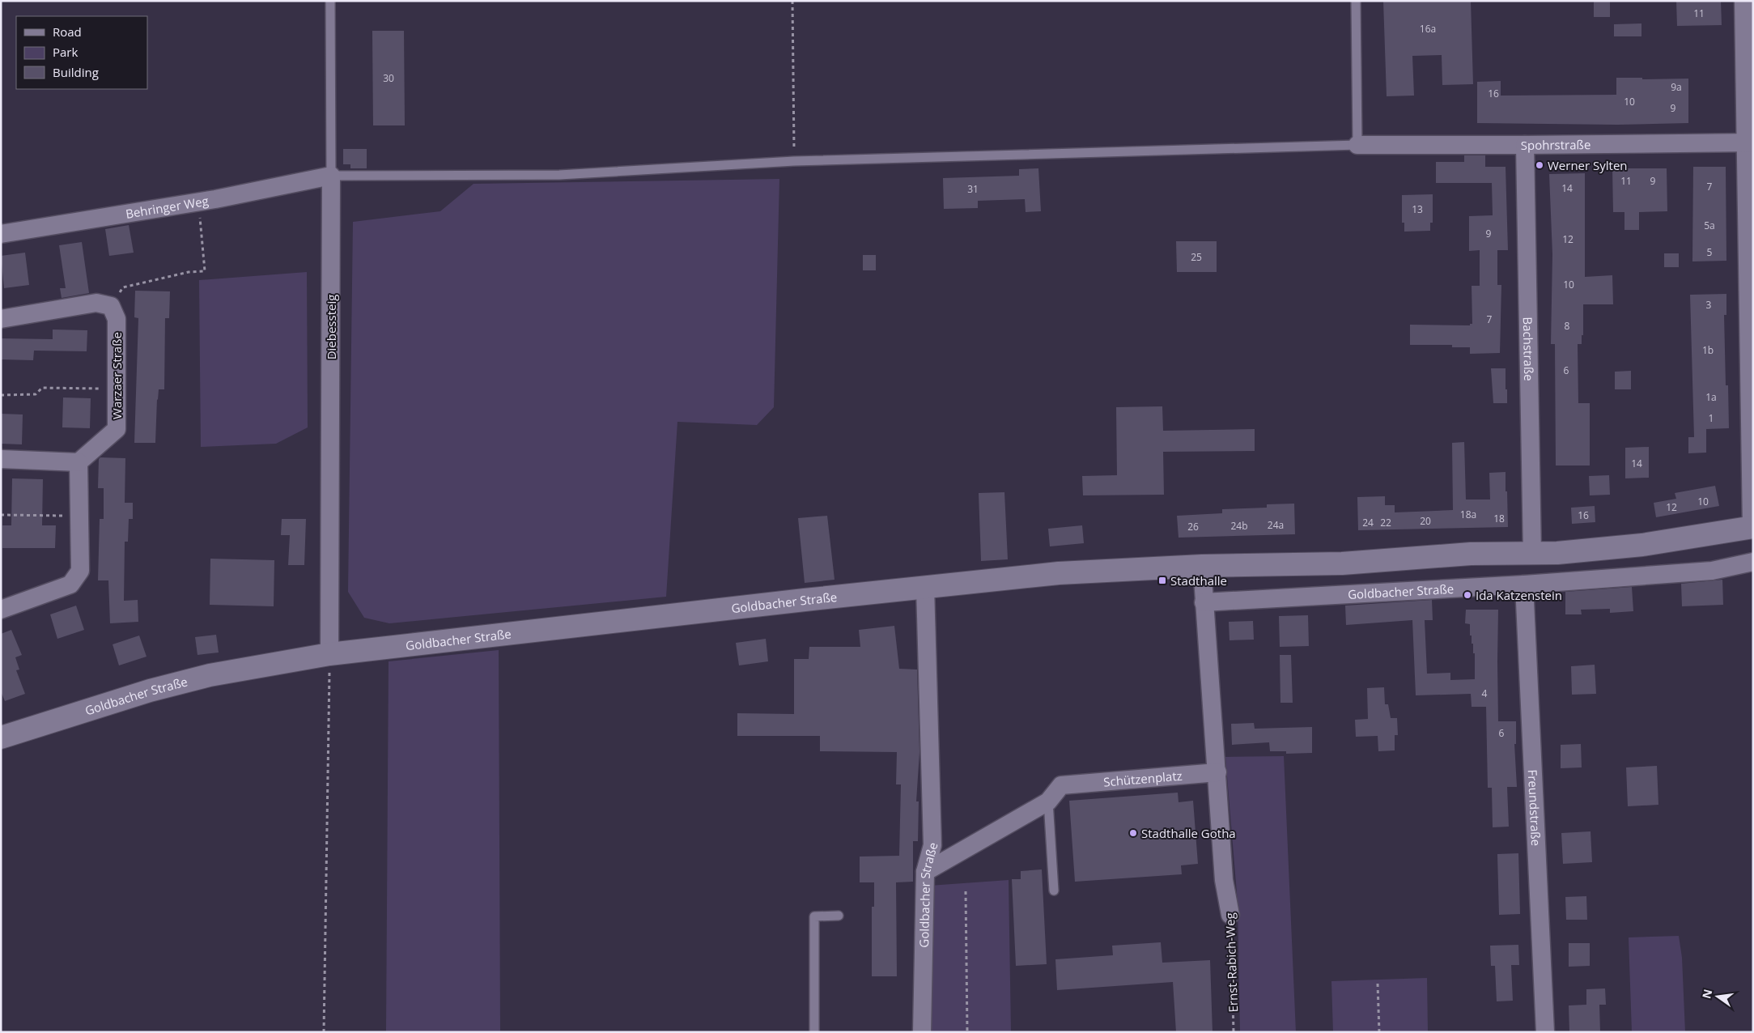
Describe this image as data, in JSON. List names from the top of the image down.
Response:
{
  "streets": {
    "main road": ["Goldbacher Straße"],
    "street": [
      "Spohrstraße",
      "Behringer Weg",
      "Diebessteig",
      "Bachstraße",
      "Warzaer Straße",
      "Schützenplatz",
      "Freundstraße",
      "Ernst-Rabich-Weg"
    ]
  },
  "crossings": [
    ["Spohrstraße", "Bachstraße"],
    ["Behringer Weg", "Diebessteig"],
    ["Diebessteig", "Goldbacher Straße"],
    ["Bachstraße", "Goldbacher Straße"],
    ["Goldbacher Straße", "Schützenplatz"],
    ["Goldbacher Straße", "Freundstraße"],
    ["Schützenplatz", "Ernst-Rabich-Weg"]
  ],
  "places": {
    "other": ["Werner Sylten", "Ida Katzenstein", "Stadthalle Gotha"],
    "transit": ["Stadthalle"]
  },
  "house_numbers": [
    "11",
    "16a",
    "30",
    "9a",
    "16",
    "10",
    "9",
    "11",
    "9",
    "7",
    "14",
    "31",
    "13",
    "5a",
    "9",
    "12",
    "5",
    "25",
    "10",
    "3",
    "7",
    "8",
    "1b",
    "6",
    "1a",
    "1",
    "14",
    "10",
    "12",
    "18a",
    "16",
    "18",
    "20",
    "24",
    "22",
    "24a",
    "24b",
    "26",
    "4",
    "6"
  ],
  "legend": ["Road", "Park", "Building"],
  "north": "left"
}
